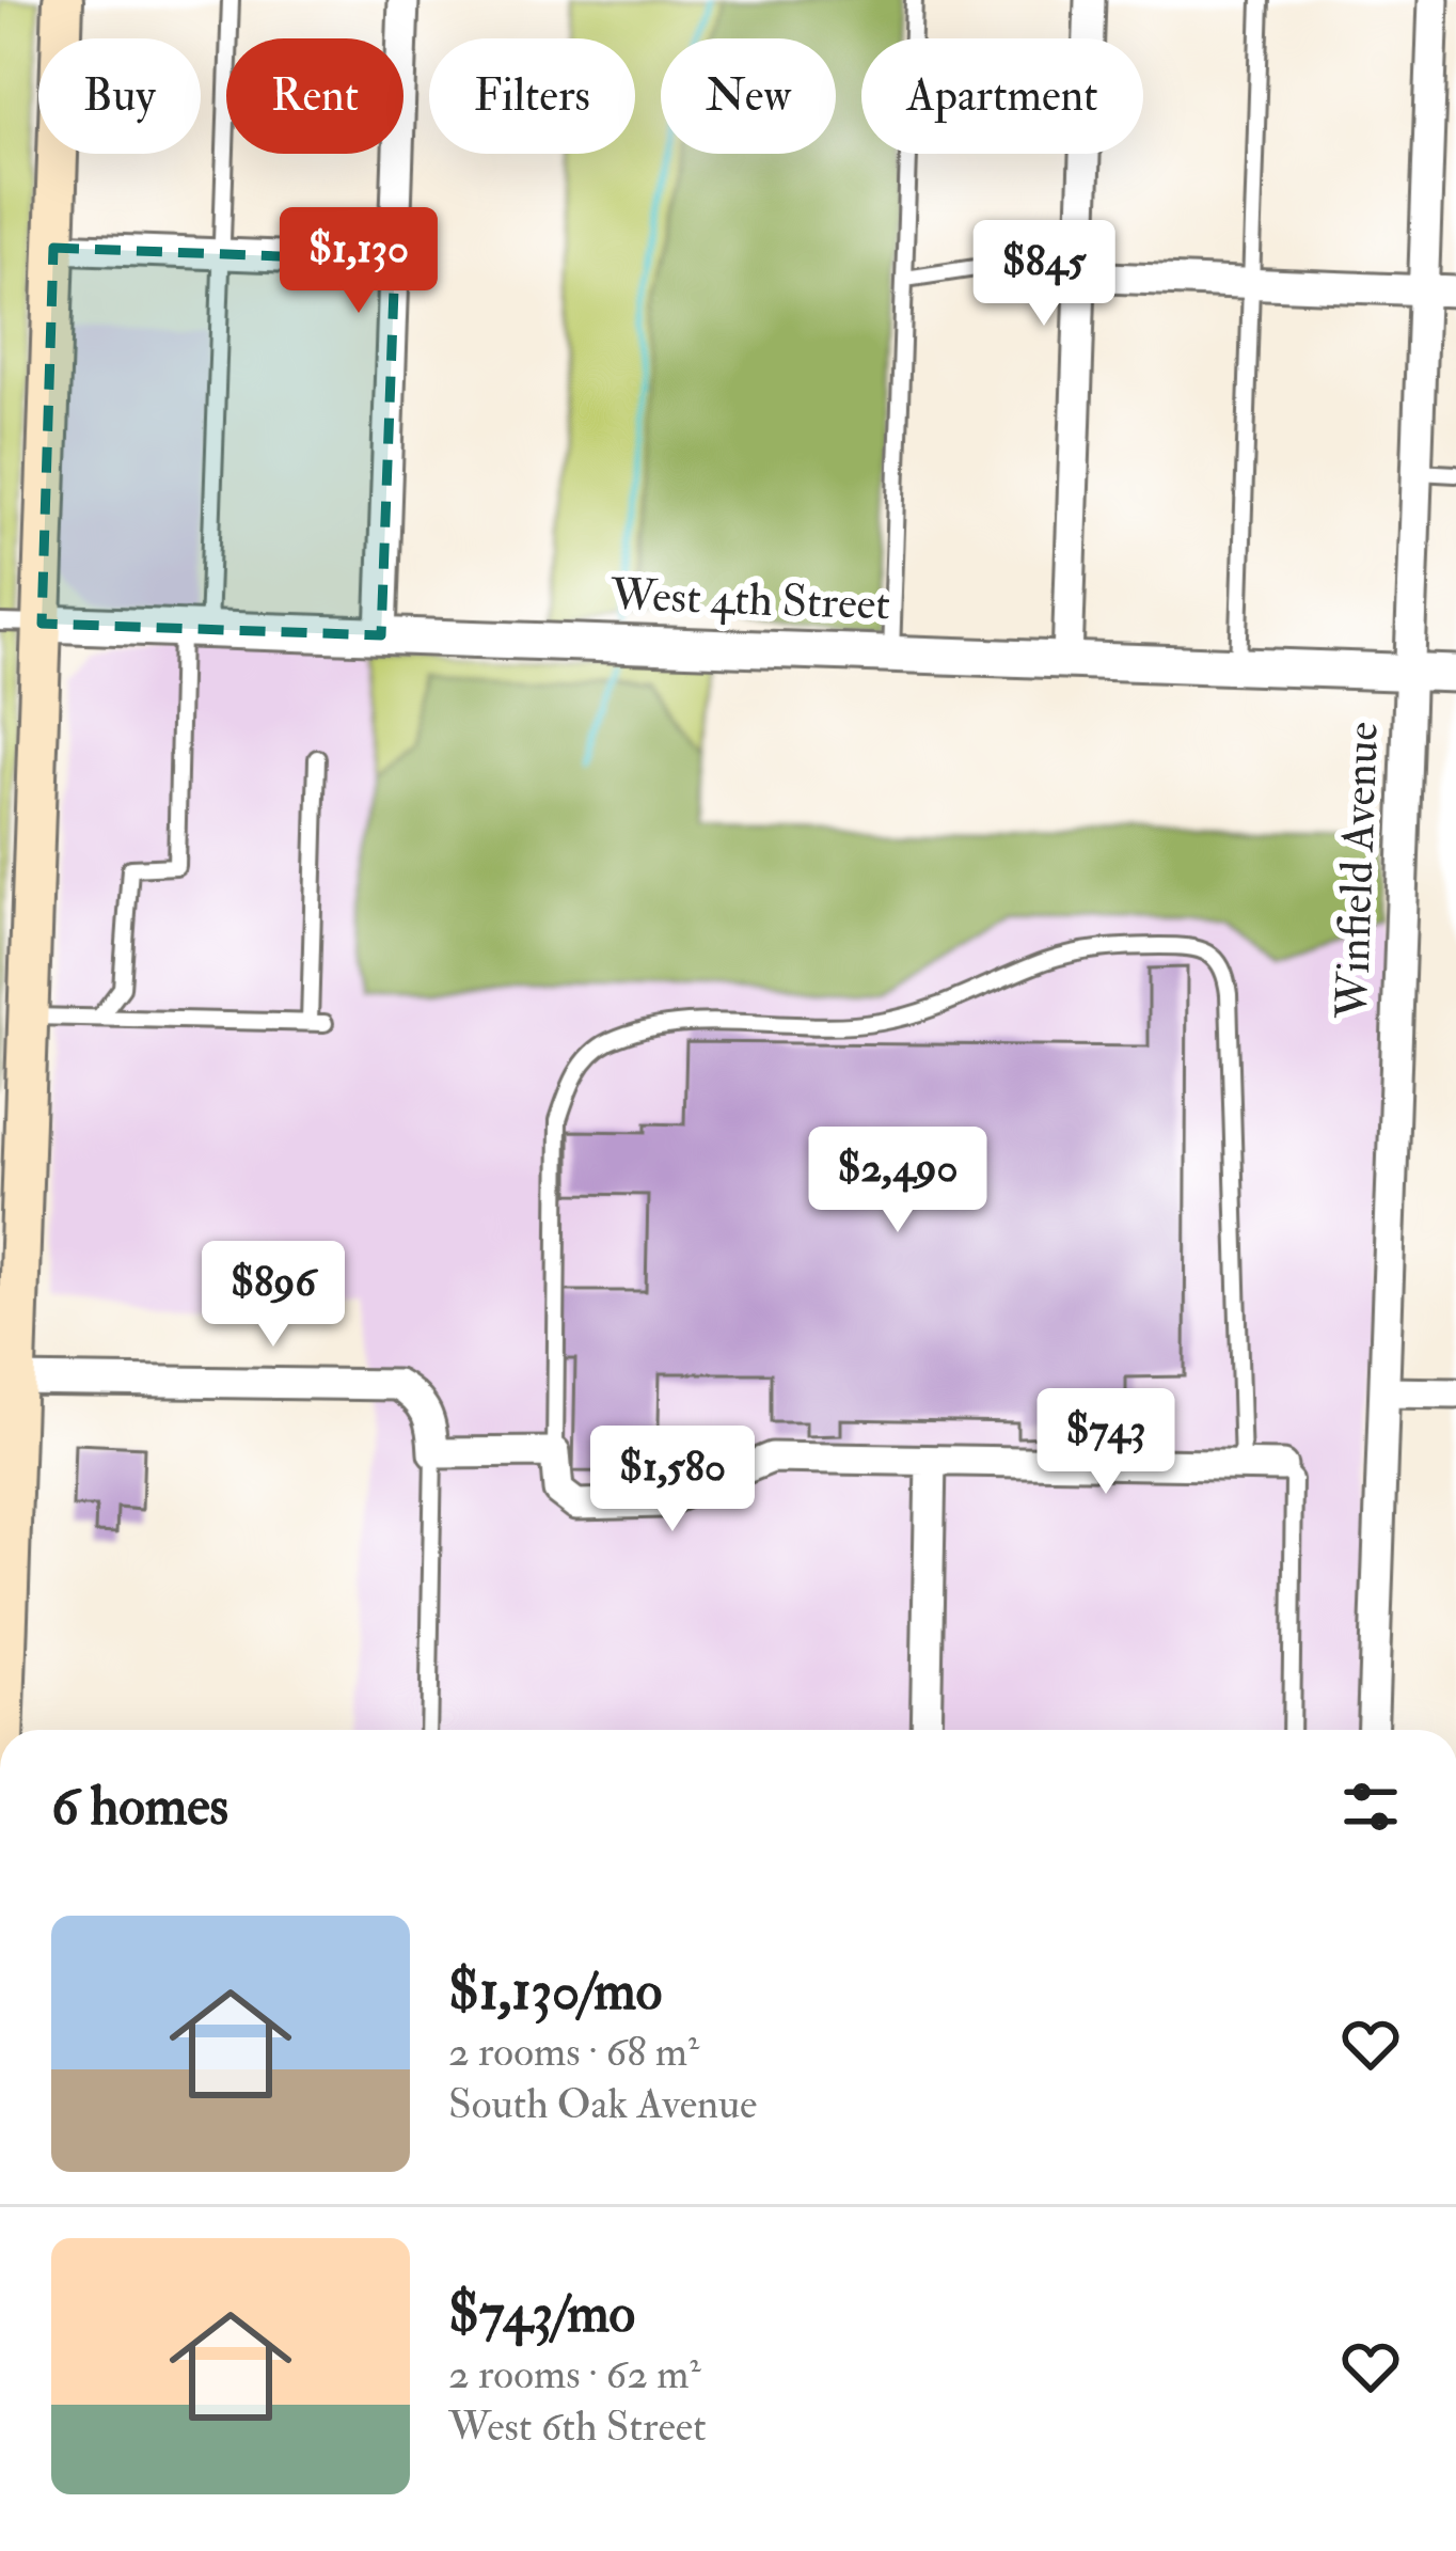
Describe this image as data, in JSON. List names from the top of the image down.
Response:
{
  "streets": {
    "street": ["West 4th Street", "Winfield Avenue"]
  },
  "crossings": [
    ["West 4th Street", "Winfield Avenue"]
  ],
  "page": {
    "chip": [
      "Buy",
      "Rent",
      "Filters",
      "New",
      "Apartment"
    ],
    "price": [
      "$1,130",
      "$845",
      "$2,490",
      "$896",
      "$743",
      "$1,580"
    ],
    "heading": "6 homes",
    "list": [
      {
        "name": "$1,130/mo",
        "note": "2 rooms · 68 m² · South Oak Avenue"
      },
      {
        "name": "$743/mo",
        "note": "2 rooms · 62 m² · West 6th Street"
      }
    ]
  }
}
